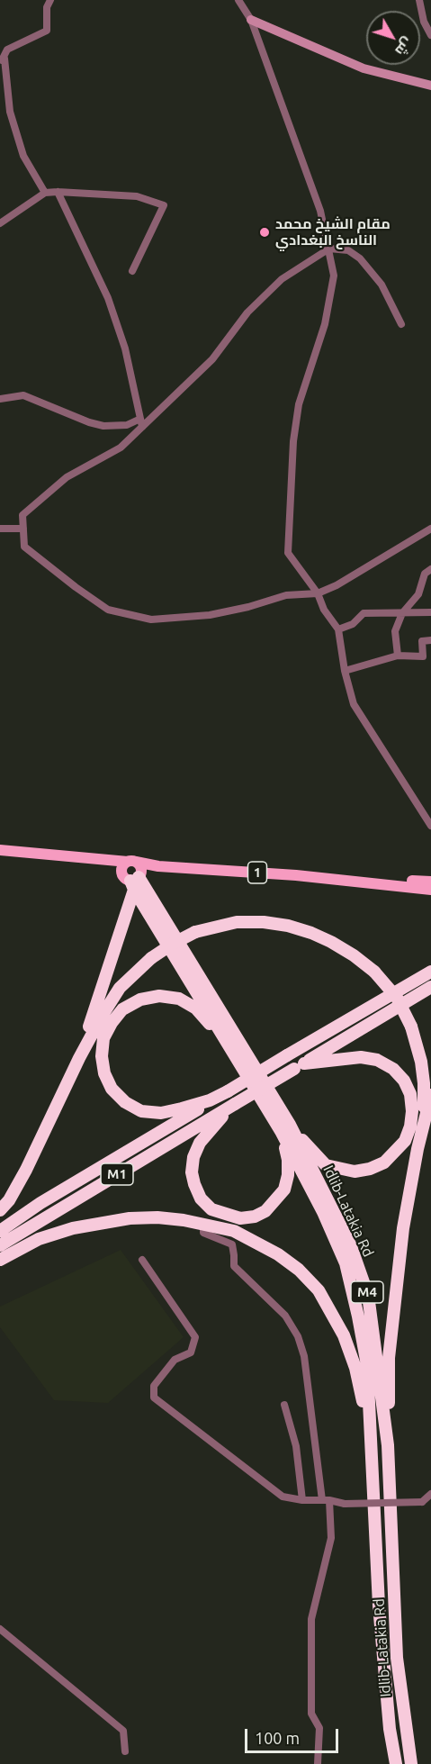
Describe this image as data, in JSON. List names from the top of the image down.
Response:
{
  "streets": {
    "highway": ["M1", "Idlib-Latakia Rd", "M4"],
    "main road": ["1"]
  },
  "crossings": [
    ["1", "Idlib-Latakia Rd"]
  ],
  "places": ["مقام الشيخ محمد الناسخ البغدادي"],
  "scale_bar": "100 m",
  "north": "bottom right"
}
